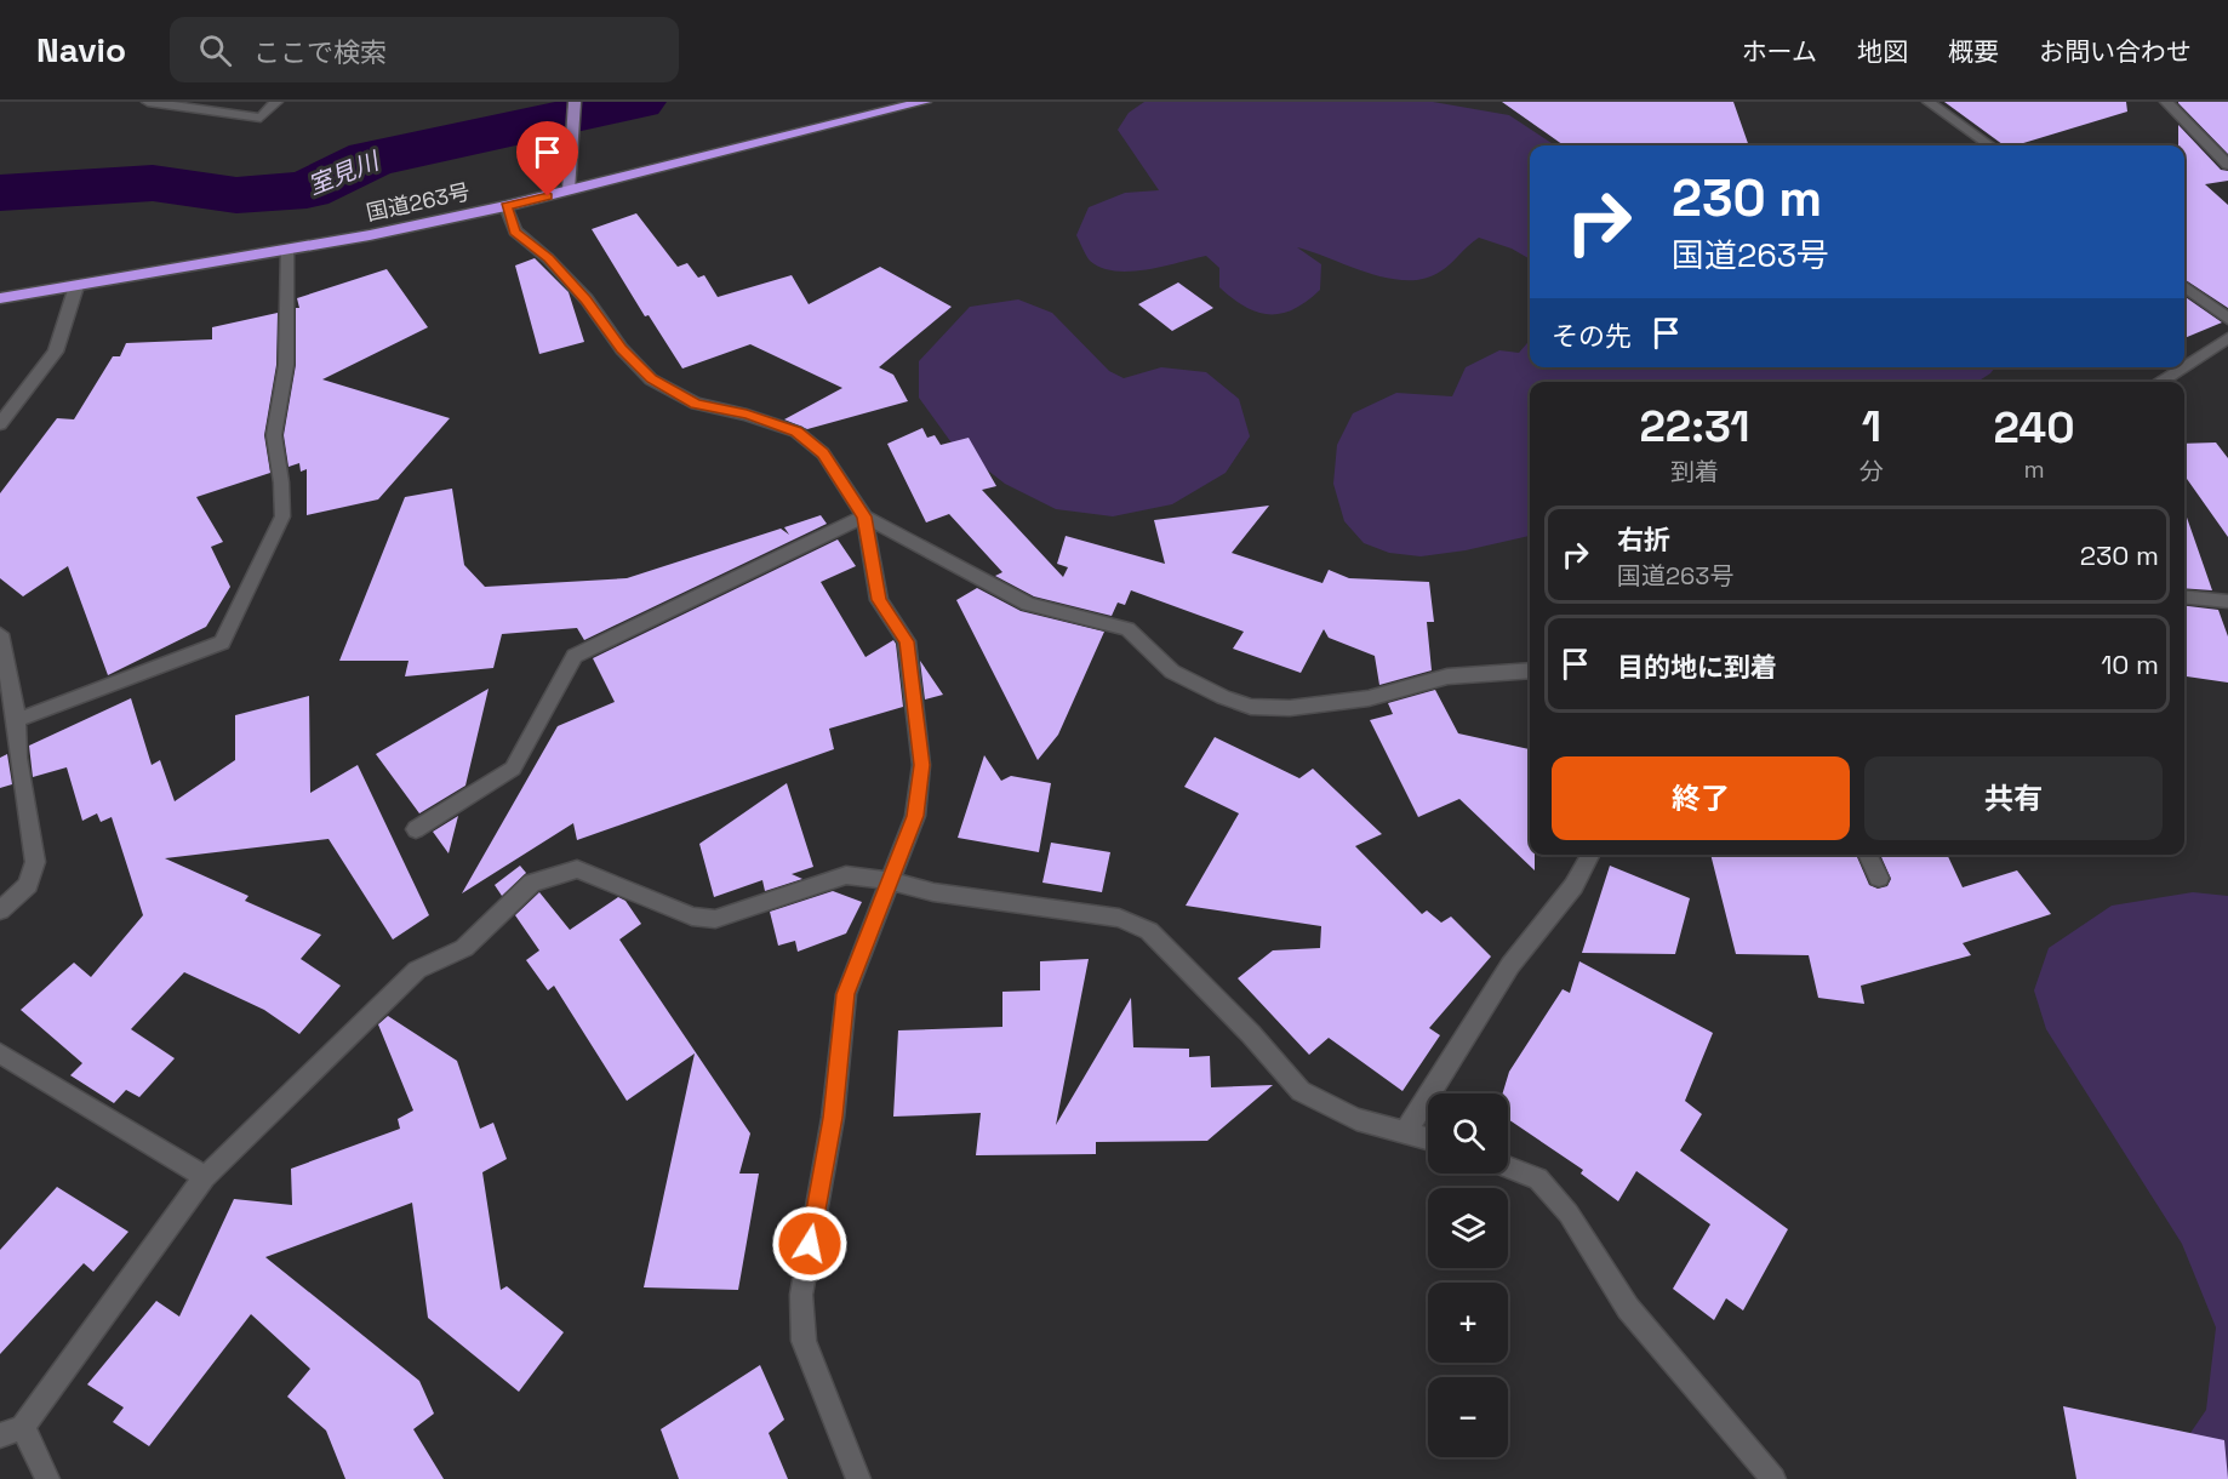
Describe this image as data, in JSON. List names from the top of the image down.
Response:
{
  "streets": {
    "highway": ["国道263号"]
  },
  "water": ["室見川"],
  "page": {
    "header": "Navio",
    "search": "ここで検索",
    "nav": [
      "ホーム",
      "地図",
      "概要",
      "お問い合わせ"
    ],
    "turn": ["230 m", "国道263号"],
    "then": "その先",
    "eta": [
      "22:31",
      "到着",
      "1",
      "分",
      "240",
      "m"
    ],
    "list": [
      {
        "name": "右折",
        "note": "国道263号",
        "value": "230 m"
      },
      {
        "name": "目的地に到着",
        "value": "10 m"
      }
    ],
    "buttons": ["終了", "共有"],
    "map_buttons": ["+", "−"]
  }
}
